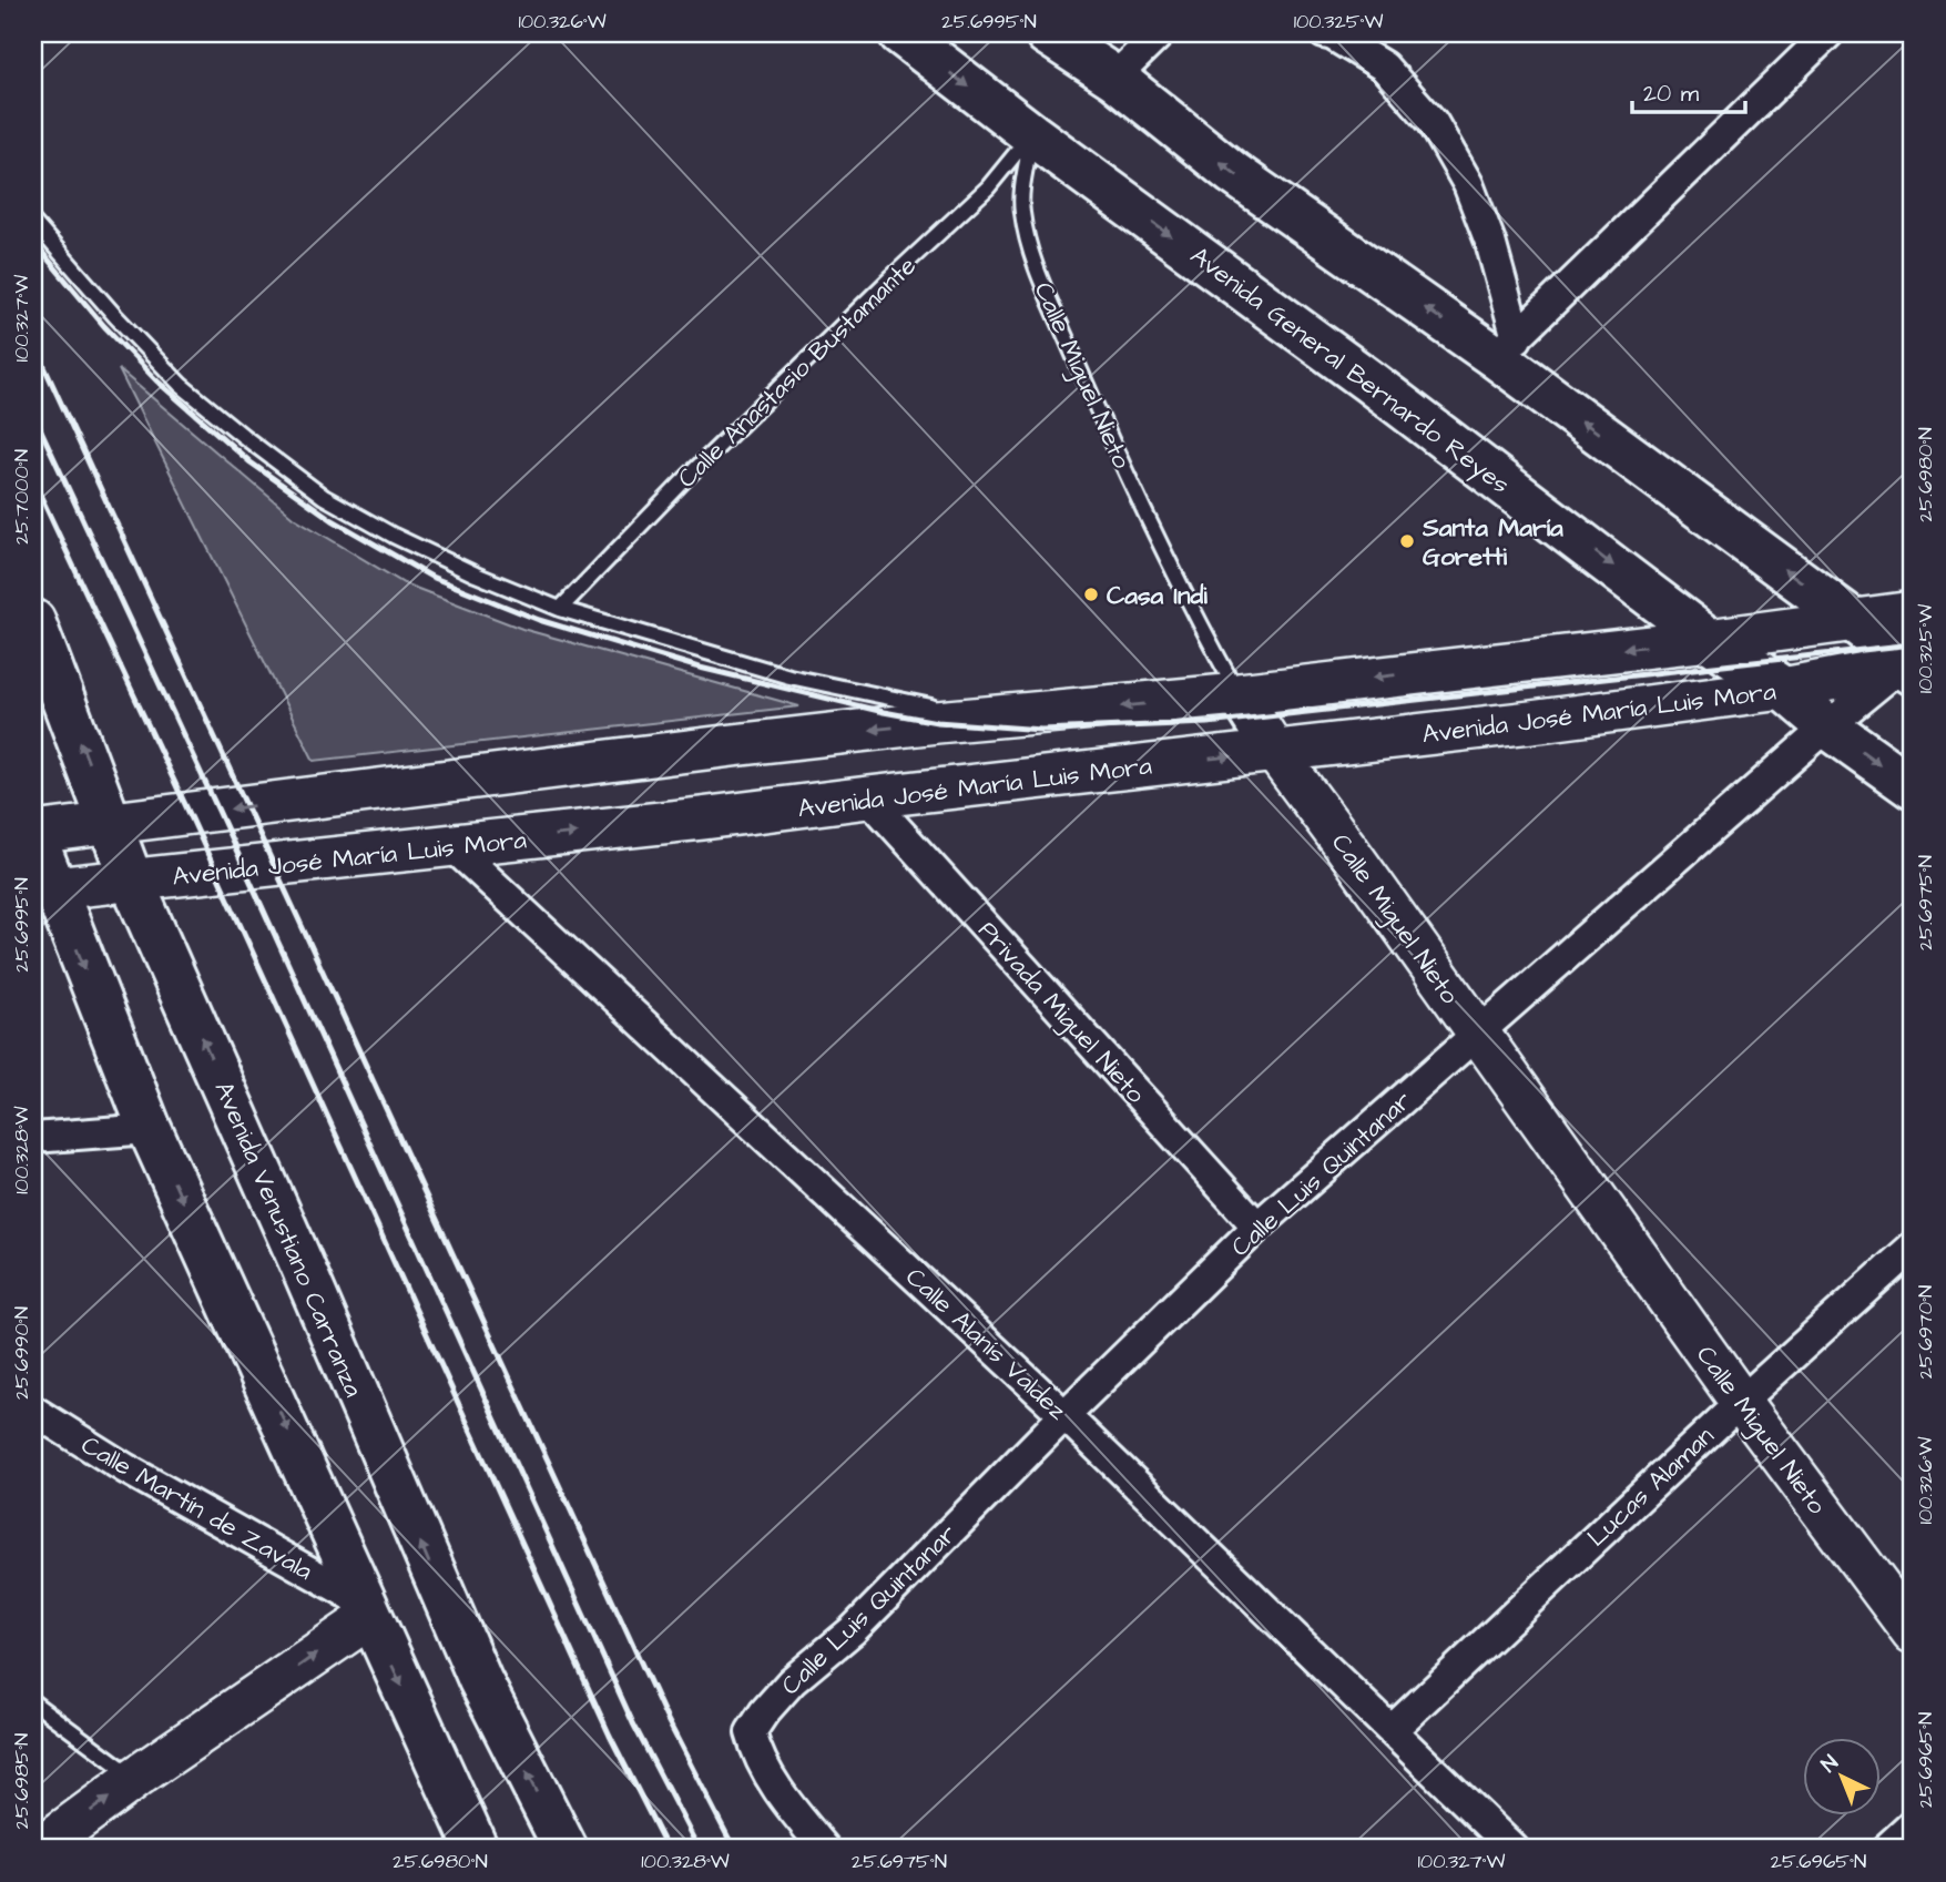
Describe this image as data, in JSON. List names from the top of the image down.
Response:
{
  "streets": {
    "main road": ["Avenida General Bernardo Reyes", "Avenida Venustiano Carranza"],
    "street": [
      "Calle Miguel Nieto",
      "Avenida José María Luis Mora",
      "Privada Miguel Nieto",
      "Calle Luis Quintanar",
      "Calle Alanís Valdez",
      "Lucas Alaman",
      "Calle Martín de Zavala"
    ],
    "lane": ["Calle Anastasio Bustamante"]
  },
  "crossings": [
    ["Avenida General Bernardo Reyes", "Calle Anastasio Bustamante"],
    ["Avenida General Bernardo Reyes", "Calle Miguel Nieto"],
    ["Avenida General Bernardo Reyes", "Avenida José María Luis Mora"],
    ["Avenida General Bernardo Reyes", "Calle Luis Quintanar"],
    ["Calle Anastasio Bustamante", "Calle Miguel Nieto"],
    ["Calle Miguel Nieto", "Avenida José María Luis Mora"],
    ["Calle Miguel Nieto", "Calle Luis Quintanar"],
    ["Calle Miguel Nieto", "Lucas Alaman"],
    ["Avenida José María Luis Mora", "Privada Miguel Nieto"],
    ["Avenida José María Luis Mora", "Calle Luis Quintanar"],
    ["Avenida José María Luis Mora", "Avenida Venustiano Carranza"],
    ["Avenida José María Luis Mora", "Calle Alanís Valdez"],
    ["Privada Miguel Nieto", "Calle Luis Quintanar"],
    ["Calle Luis Quintanar", "Calle Alanís Valdez"],
    ["Calle Alanís Valdez", "Lucas Alaman"]
  ],
  "places": ["Santa María Goretti", "Casa Indi"],
  "scale_bar": "20 m",
  "north": "top left",
  "coordinates": [
    "100.326°W",
    "25.6995°N",
    "100.325°W",
    "100.327°W",
    "25.6980°N",
    "25.7000°N",
    "25.6975°N",
    "100.328°W",
    "25.6970°N",
    "25.6990°N",
    "25.6965°N",
    "25.6985°N"
  ]
}
